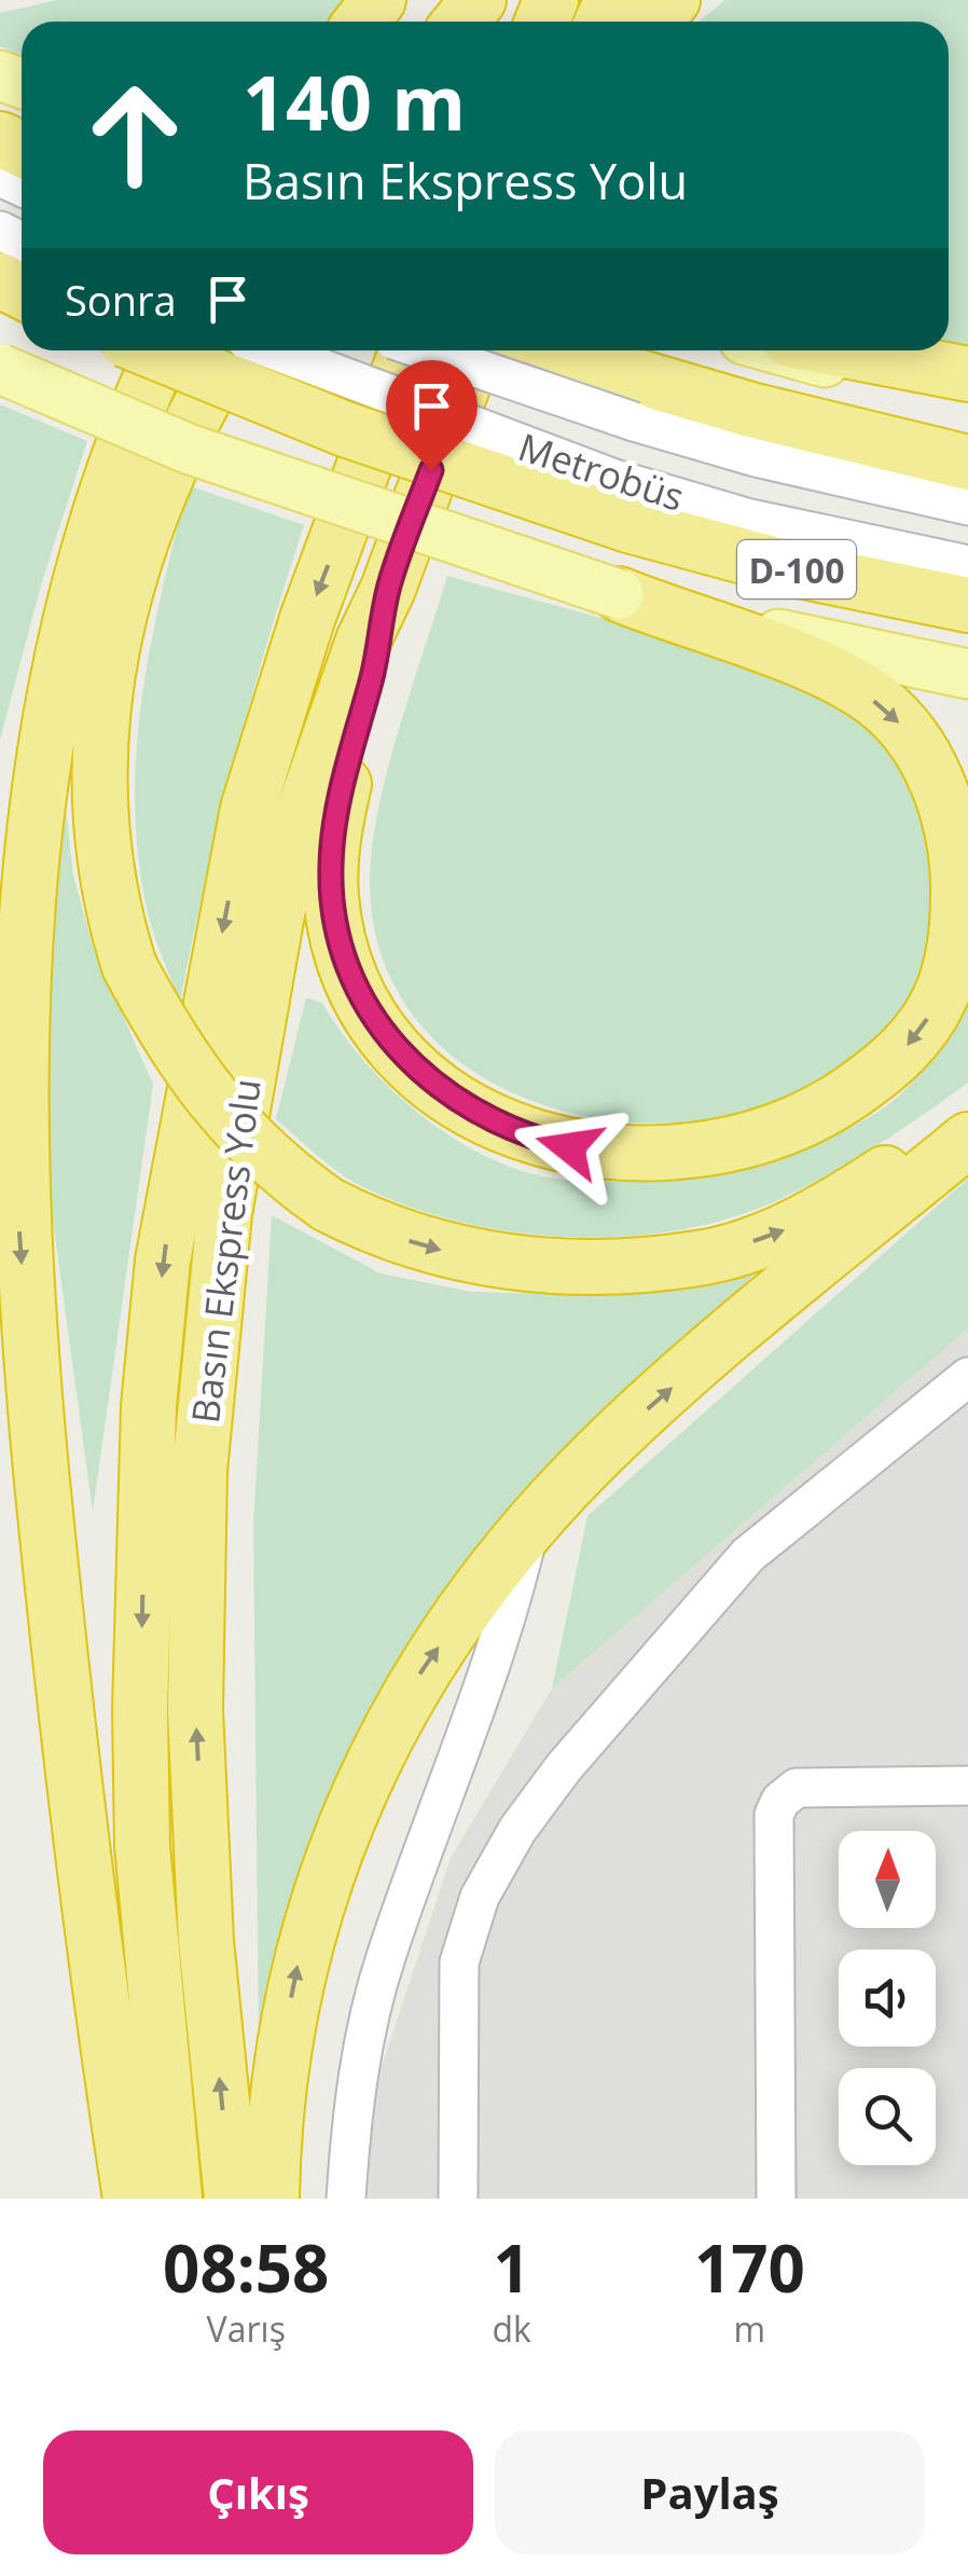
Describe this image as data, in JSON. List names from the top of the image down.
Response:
{
  "streets": {
    "highway": ["D-100", "Basın Ekspress Yolu"],
    "lane": ["Metrobüs"]
  },
  "crossings": [
    ["Metrobüs", "D-100"]
  ],
  "north": "top",
  "page": {
    "turn": ["140 m", "Basın Ekspress Yolu"],
    "then": "Sonra",
    "eta": [
      "08:58",
      "Varış",
      "1",
      "dk",
      "170",
      "m"
    ],
    "buttons": ["Çıkış", "Paylaş"]
  }
}
